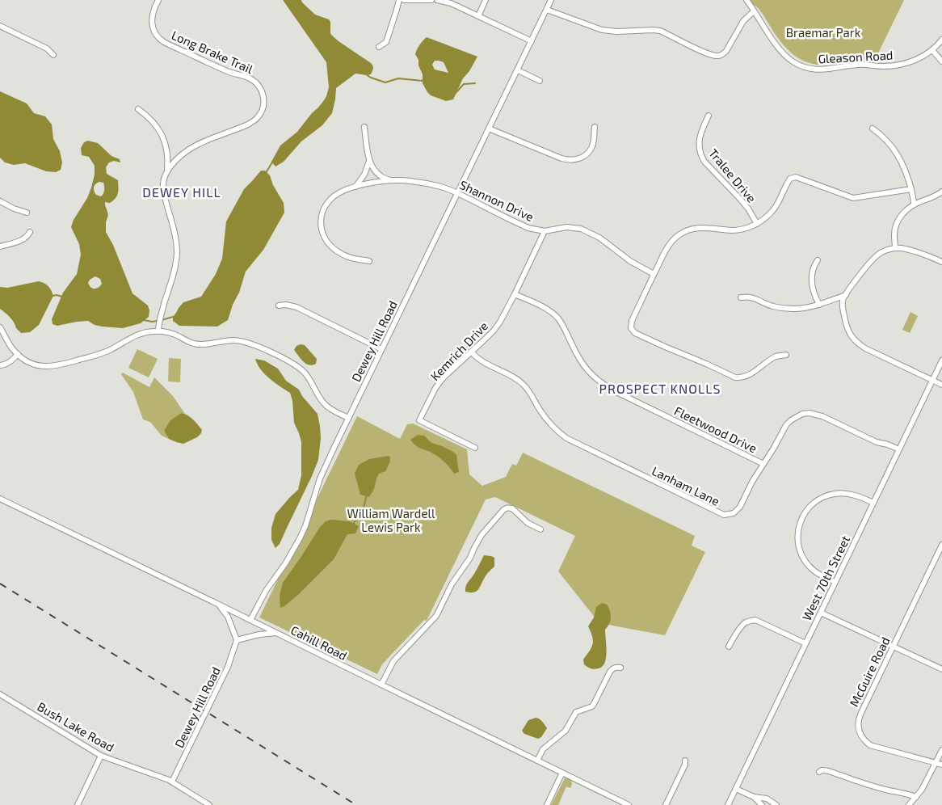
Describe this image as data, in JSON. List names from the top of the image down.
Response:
{
  "streets": {
    "street": [
      "Long Brake Trail",
      "Gleason Road",
      "Tralee Drive",
      "Shannon Drive",
      "Dewey Hill Road",
      "Kemrich Drive",
      "Fleetwood Drive",
      "Lanham Lane",
      "West 70th Street",
      "Cahill Road",
      "McGuire Road",
      "Bush Lake Road"
    ]
  },
  "crossings": [
    ["Shannon Drive", "Dewey Hill Road"],
    ["Shannon Drive", "Kemrich Drive"],
    ["Dewey Hill Road", "Cahill Road"],
    ["Dewey Hill Road", "Bush Lake Road"],
    ["Kemrich Drive", "Fleetwood Drive"],
    ["Kemrich Drive", "Lanham Lane"],
    ["Fleetwood Drive", "Lanham Lane"],
    ["Lanham Lane", "West 70th Street"]
  ],
  "districts": ["DEWEY HILL", "PROSPECT KNOLLS"],
  "parks": ["Braemar Park", "William Wardell Lewis Park"]
}
